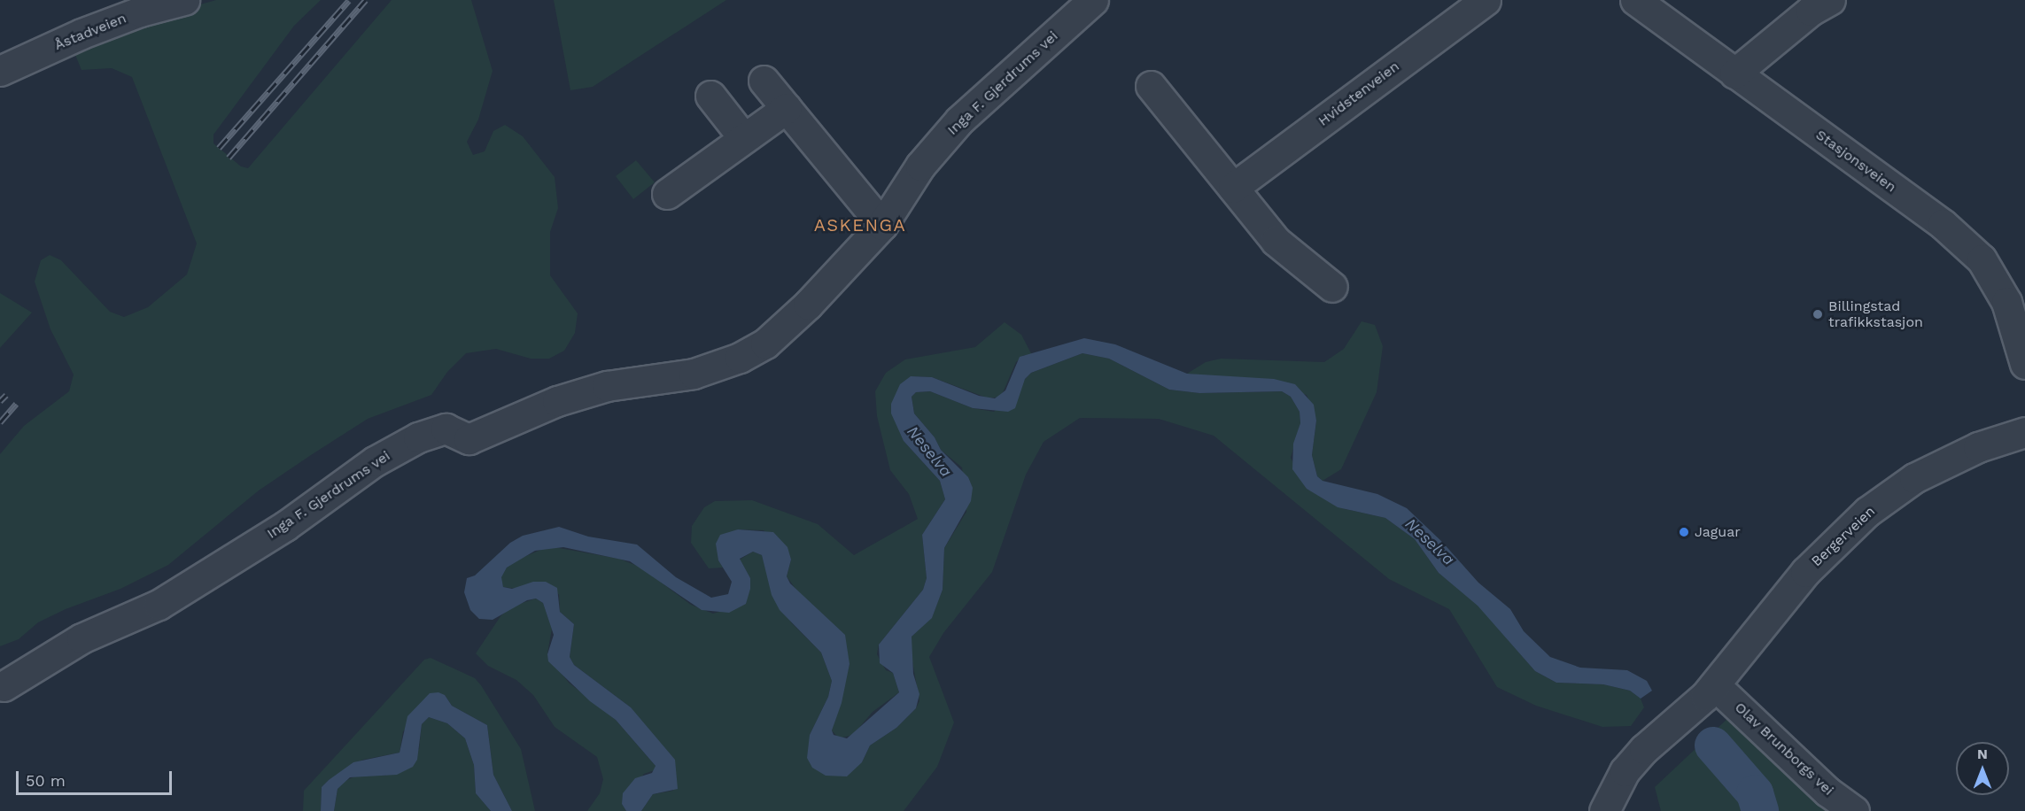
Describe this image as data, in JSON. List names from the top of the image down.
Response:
{
  "streets": {
    "street": [
      "Åstadveien",
      "Inga F. Gjerdrums vei",
      "Hvidstenveien",
      "Stasjonsveien",
      "Bergerveien",
      "Olav Brunborgs vei"
    ]
  },
  "crossings": [
    ["Bergerveien", "Olav Brunborgs vei"]
  ],
  "districts": ["ASKENGA"],
  "water": ["Neselva"],
  "places": ["Billingstad trafikkstasjon", "Jaguar"],
  "scale_bar": "50 m",
  "north": "top"
}
